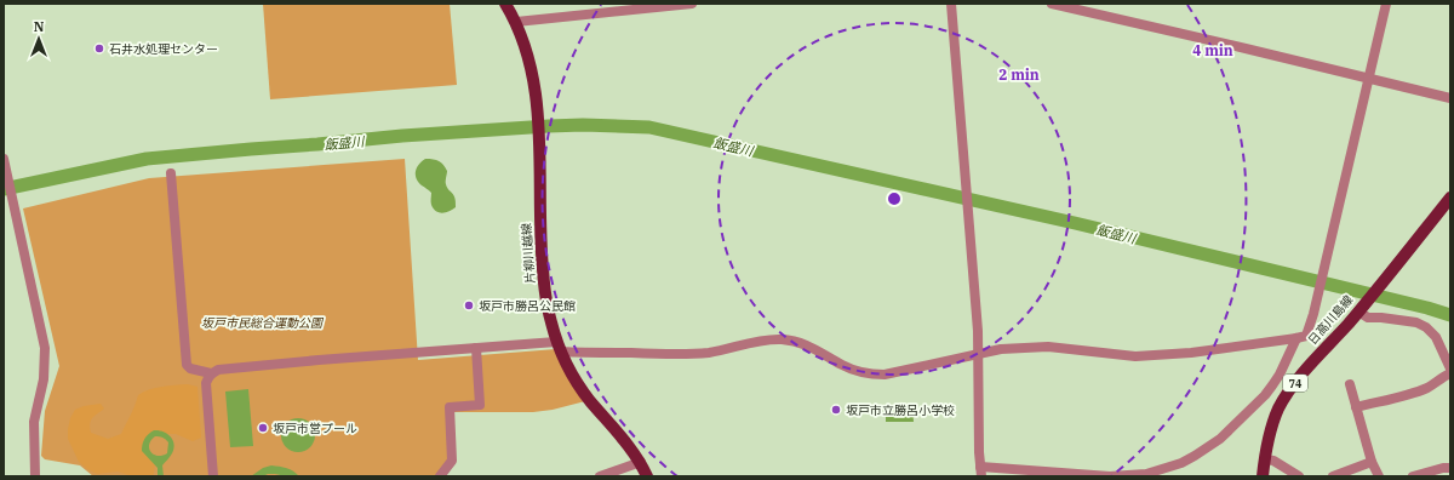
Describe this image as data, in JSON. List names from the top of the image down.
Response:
{
  "streets": {
    "main road": ["片柳川越線", "日高川島線", "74"]
  },
  "water": ["飯盛川"],
  "parks": ["坂戸市民総合運動公園"],
  "places": [
    "石井水処理センター",
    "坂戸市勝呂公民館",
    "坂戸市立勝呂小学校",
    "坂戸市営プール"
  ],
  "north": "top",
  "rings": ["4 min", "2 min"]
}
